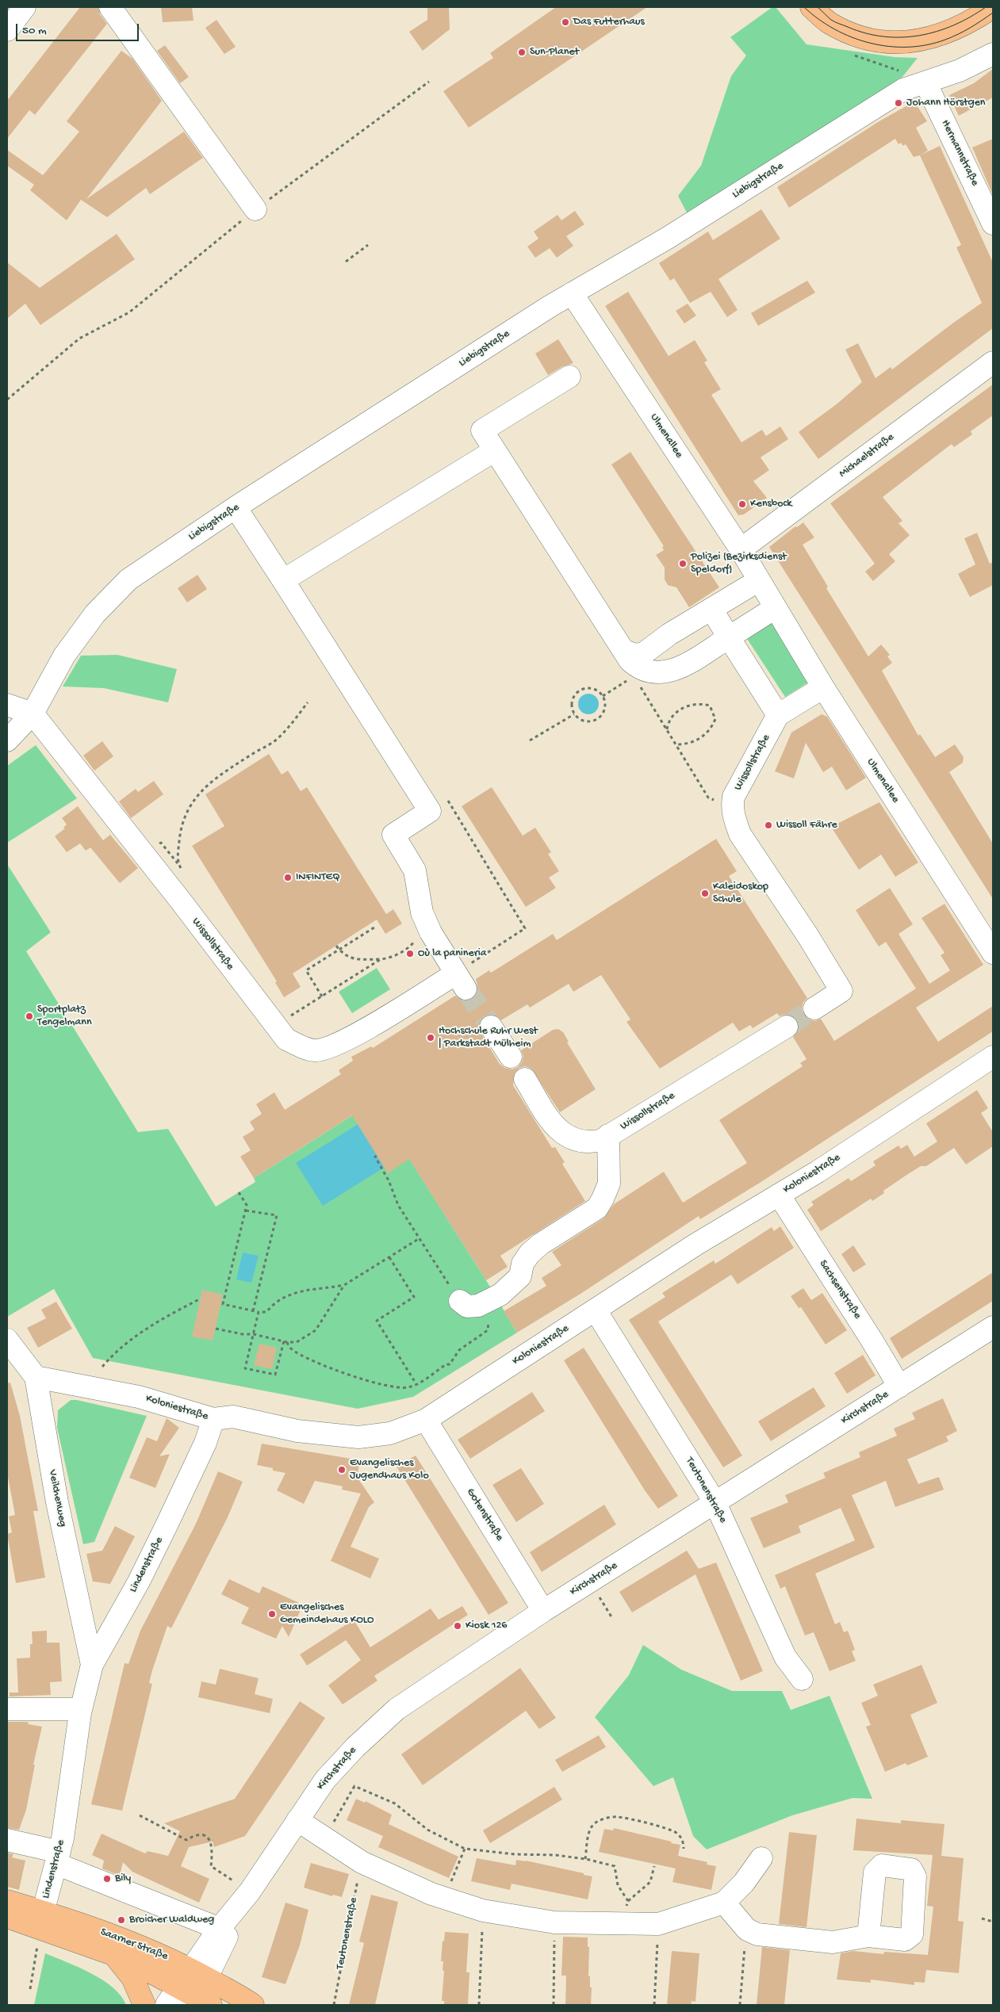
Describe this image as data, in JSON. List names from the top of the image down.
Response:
{
  "streets": {
    "main road": ["Saarner Straße"],
    "street": [
      "Hermannstraße",
      "Liebigstraße",
      "Ulmenallee",
      "Michaelstraße",
      "Wissollstraße",
      "Koloniestraße",
      "Sachsenstraße",
      "Kirchstraße",
      "Teutonenstraße",
      "Veilchenweg",
      "Gotenstraße",
      "Lindenstraße"
    ]
  },
  "crossings": [
    ["Hermannstraße", "Liebigstraße"],
    ["Liebigstraße", "Ulmenallee"],
    ["Liebigstraße", "Wissollstraße"],
    ["Ulmenallee", "Michaelstraße"],
    ["Ulmenallee", "Wissollstraße"],
    ["Koloniestraße", "Sachsenstraße"],
    ["Koloniestraße", "Teutonenstraße"],
    ["Koloniestraße", "Veilchenweg"],
    ["Koloniestraße", "Gotenstraße"],
    ["Koloniestraße", "Lindenstraße"],
    ["Sachsenstraße", "Kirchstraße"],
    ["Kirchstraße", "Teutonenstraße"],
    ["Kirchstraße", "Gotenstraße"],
    ["Kirchstraße", "Saarner Straße"],
    ["Veilchenweg", "Lindenstraße"],
    ["Lindenstraße", "Saarner Straße"]
  ],
  "places": [
    "Das Futterhaus",
    "Sun-Planet",
    "Johann Hörstgen",
    "Kensbock",
    "Polizei (Bezirksdienst Speldorf)",
    "Wissoll Fähre",
    "INFINTEQ",
    "Kaleidoskop Schule",
    "Où la panineria",
    "Sportplatz Tengelmann",
    "Hochschule Ruhr West | Parkstadt Mülheim",
    "Evangelisches Jugendhaus Kolo",
    "Evangelisches Gemeindehaus KOLO",
    "Kiosk 126",
    "Bily",
    "Broicher Waldweg"
  ],
  "scale_bar": "50 m"
}
